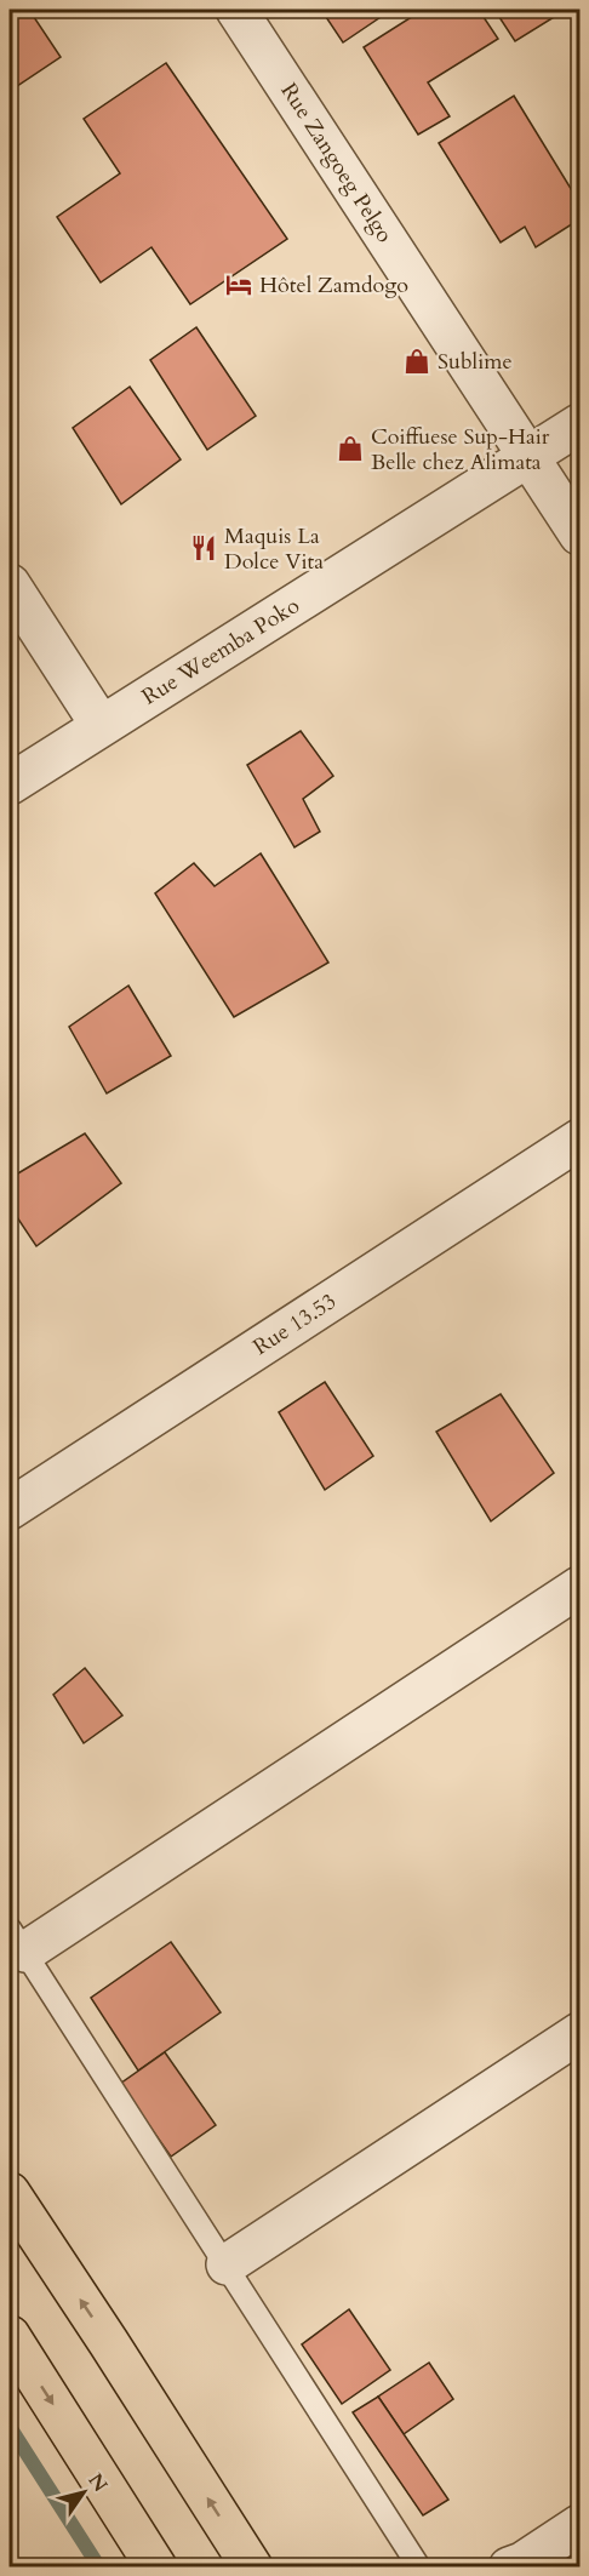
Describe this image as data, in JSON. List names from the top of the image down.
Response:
{
  "streets": {
    "street": ["Rue Zangoeg Pelgo", "Rue Weemba Poko", "Rue 13.53"]
  },
  "crossings": [
    ["Rue Zangoeg Pelgo", "Rue Weemba Poko"]
  ],
  "places": {
    "hotel": ["Hôtel Zamdogo"],
    "shop": ["Sublime", "Coiffuese Sup-Hair Belle chez Alimata"],
    "restaurant": ["Maquis La Dolce Vita"]
  },
  "north": "top right"
}
